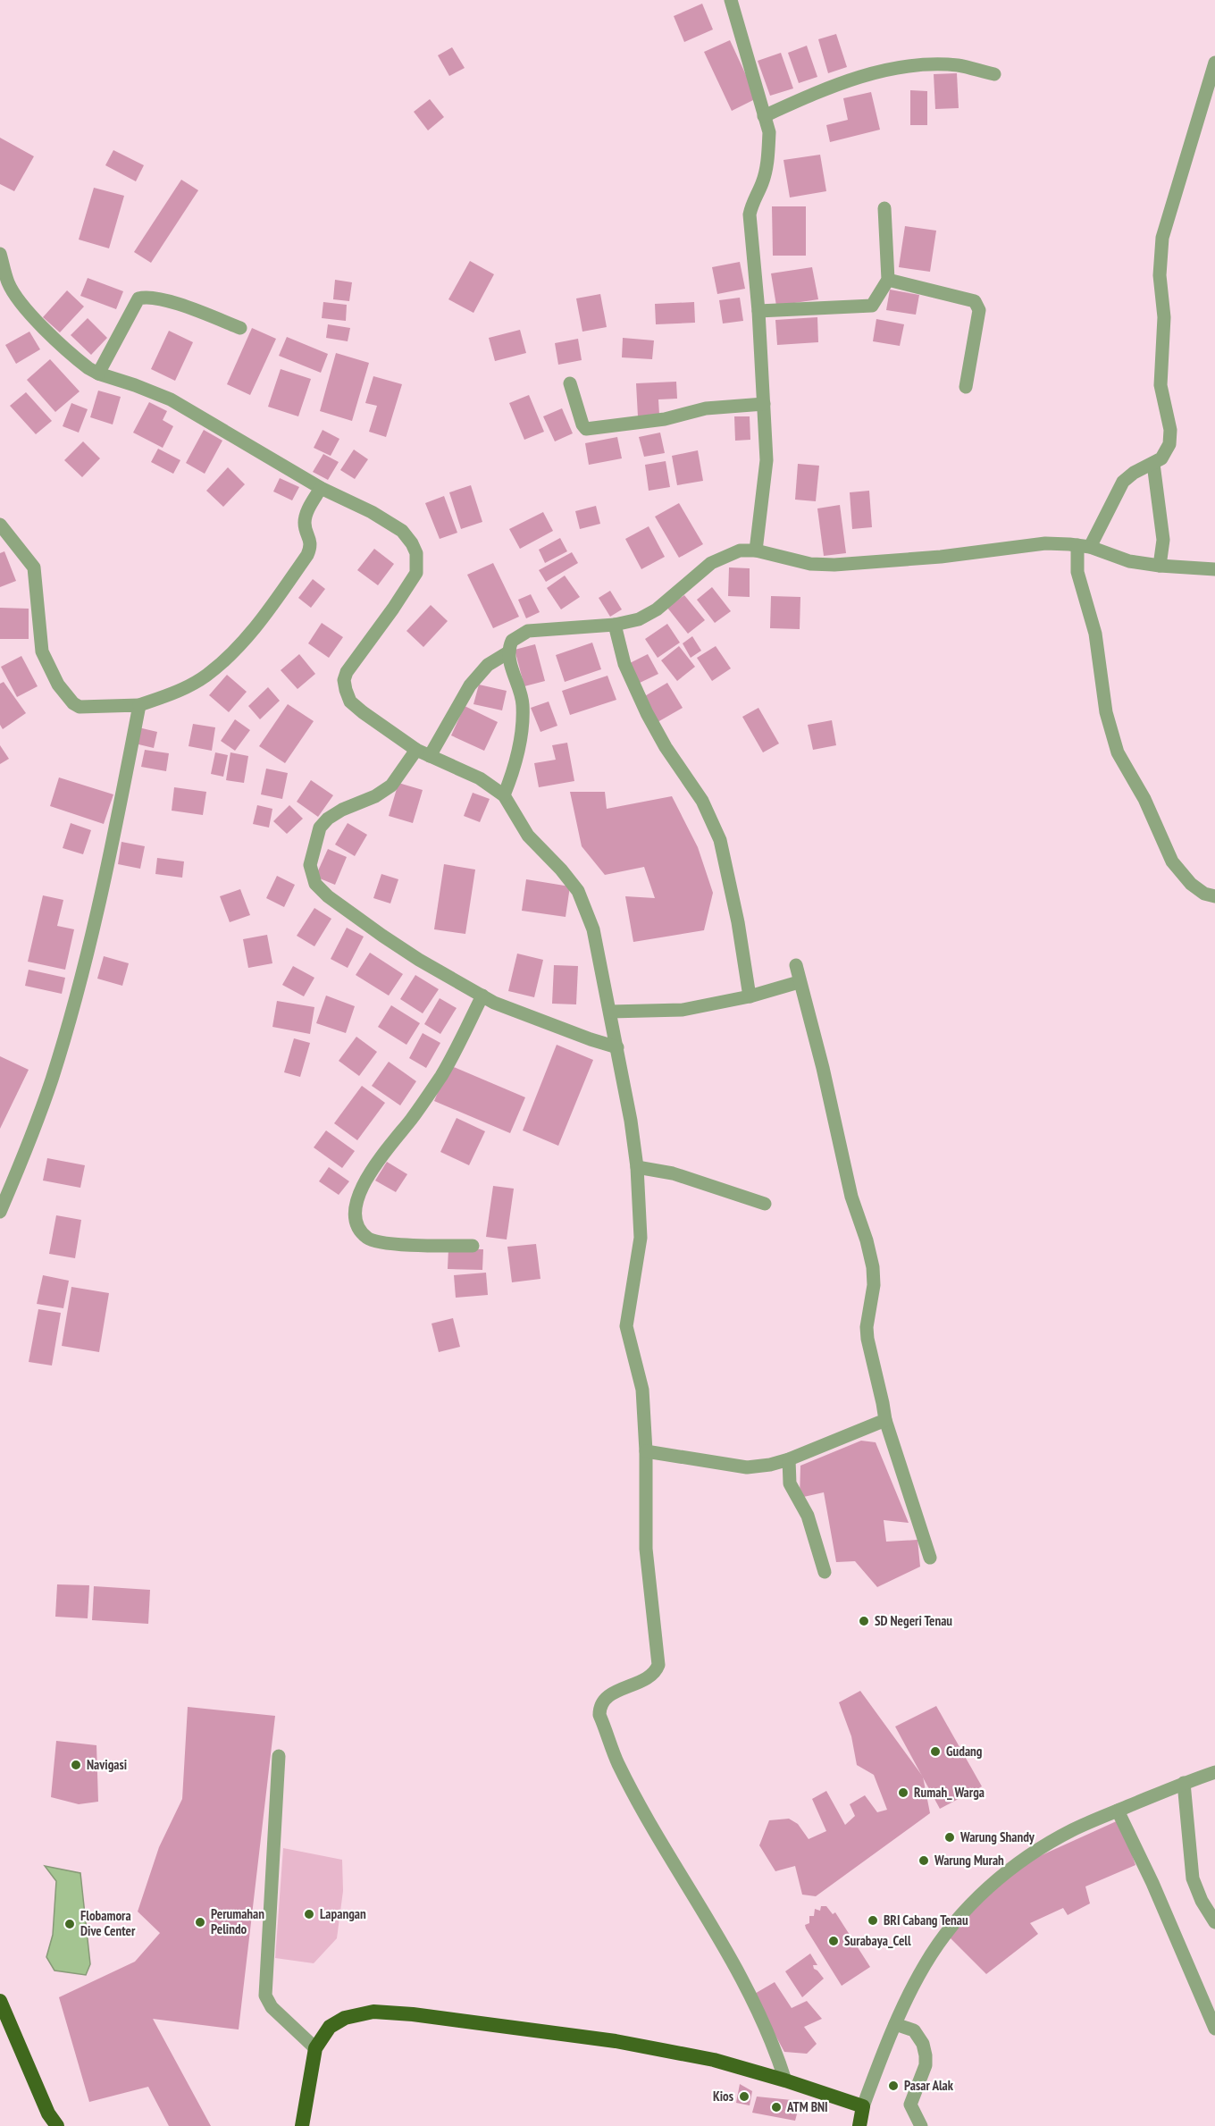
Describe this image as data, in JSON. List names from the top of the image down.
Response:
{
  "places": [
    "SD Negeri Tenau",
    "Gudang",
    "Navigasi",
    "Rumah_ Warga",
    "Warung Shandy",
    "Warung Murah",
    "Lapangan",
    "BRI Cabang Tenau",
    "Perumahan Pelindo",
    "Flobamora Dive Center",
    "Surabaya_Cell",
    "Pasar Alak",
    "Kios",
    "ATM BNI"
  ]
}
